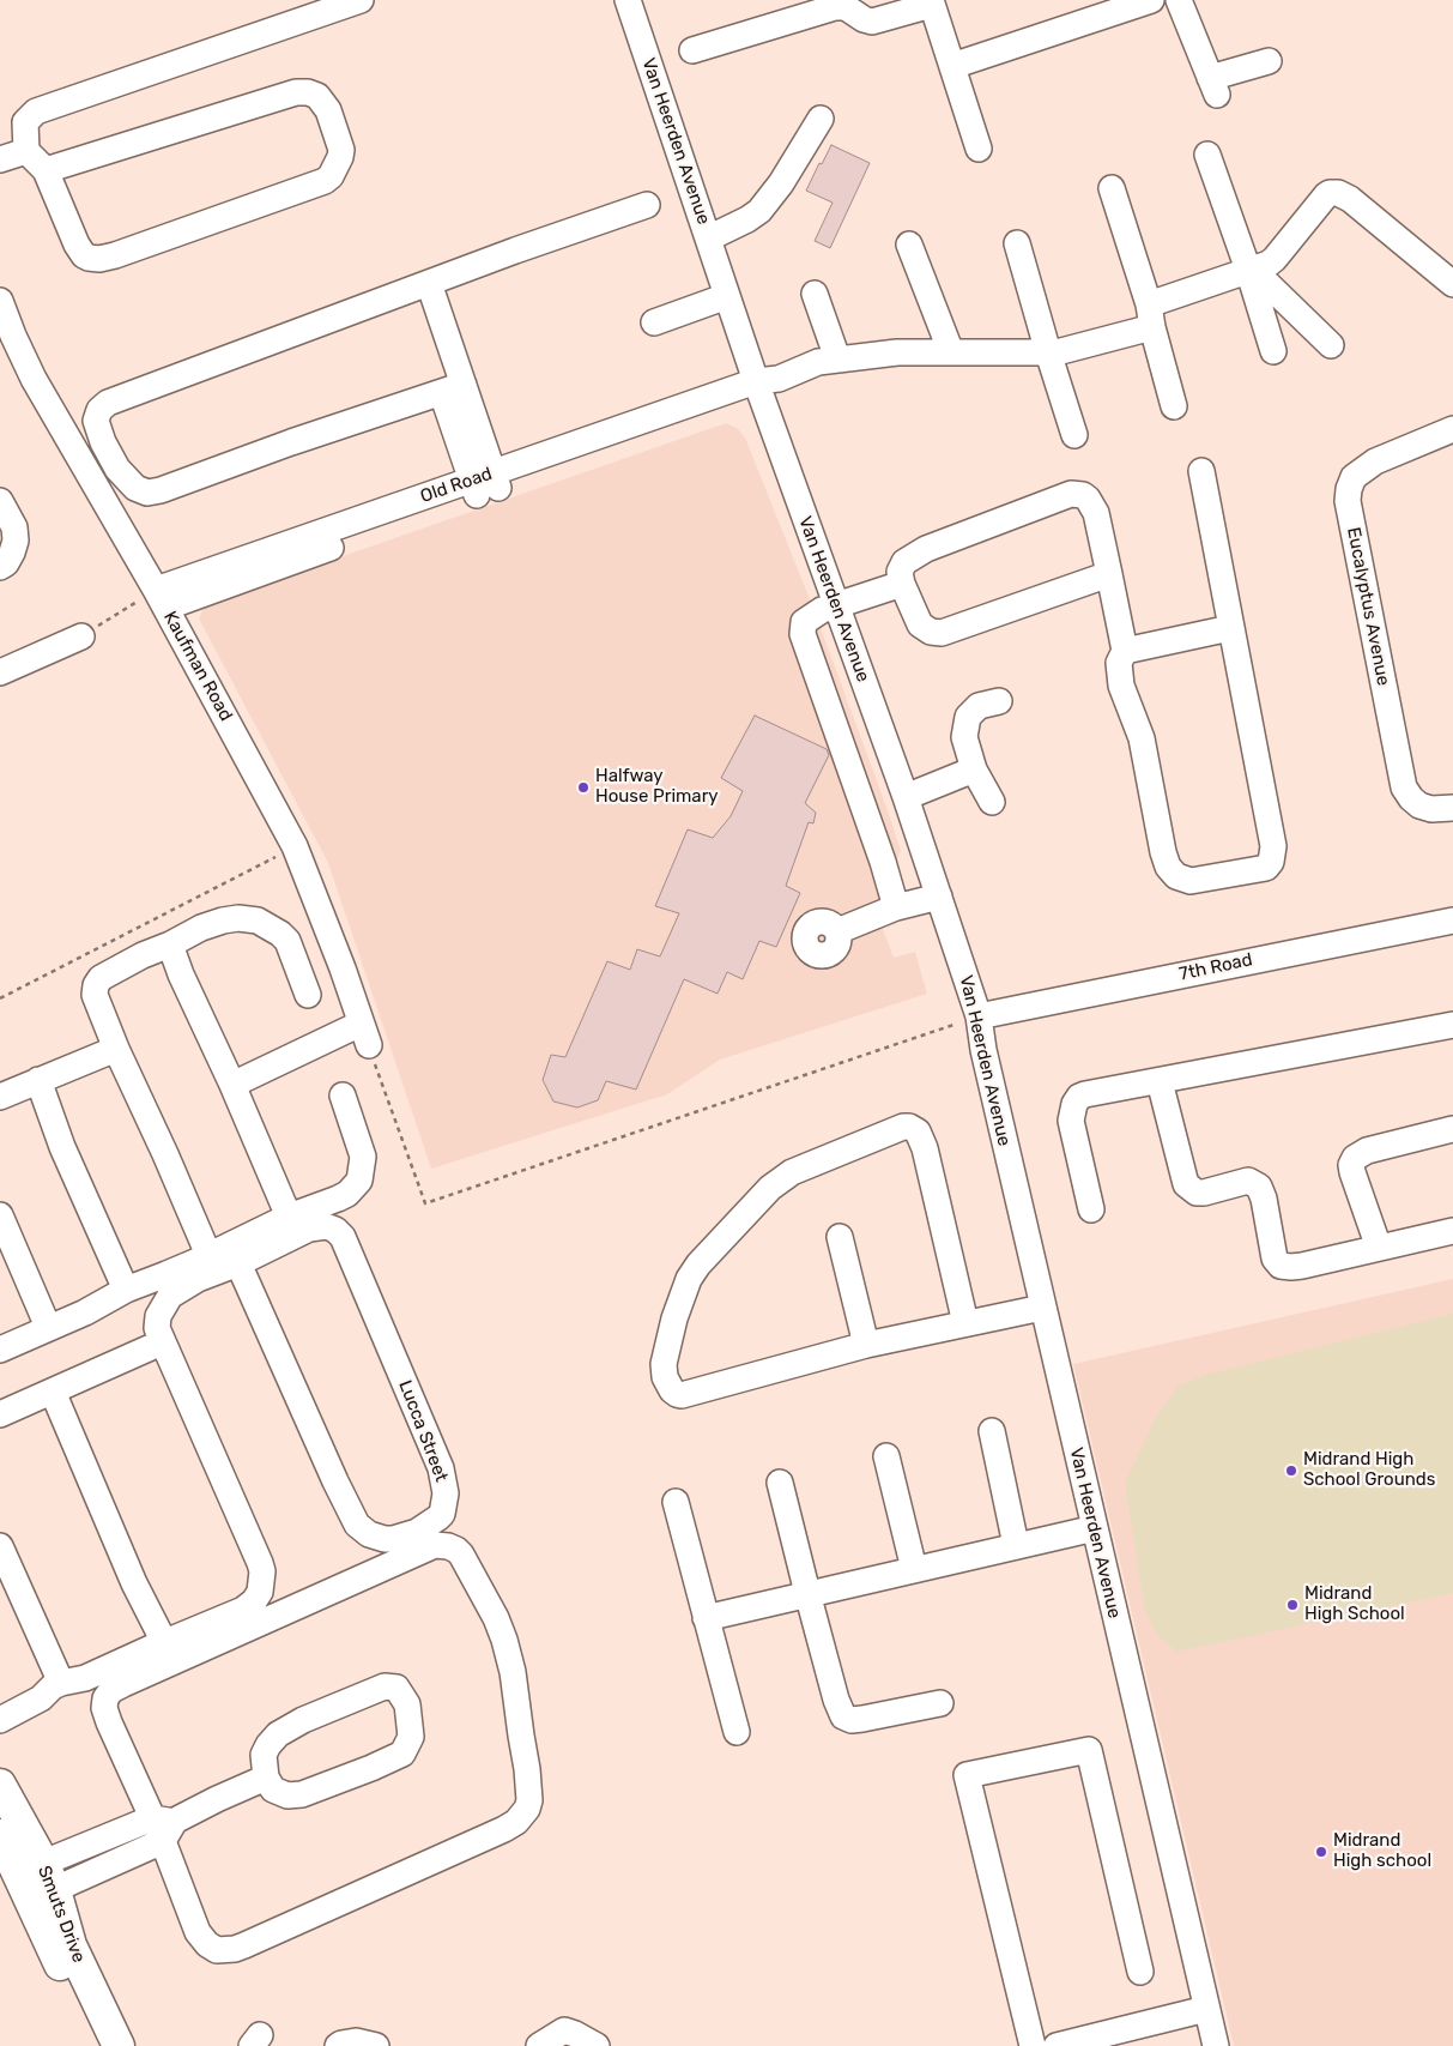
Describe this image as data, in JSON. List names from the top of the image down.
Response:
{
  "streets": {
    "main road": ["Smuts Drive"],
    "street": [
      "Van Heerden Avenue",
      "Old Road",
      "Eucalyptus Avenue",
      "Kaufman Road",
      "7th Road",
      "Lucca Street"
    ]
  },
  "crossings": [
    ["Van Heerden Avenue", "Old Road"],
    ["Van Heerden Avenue", "7th Road"],
    ["Old Road", "Kaufman Road"]
  ],
  "places": [
    "Halfway House Primary",
    "Midrand High School Grounds",
    "Midrand High School",
    "Midrand High school"
  ]
}
